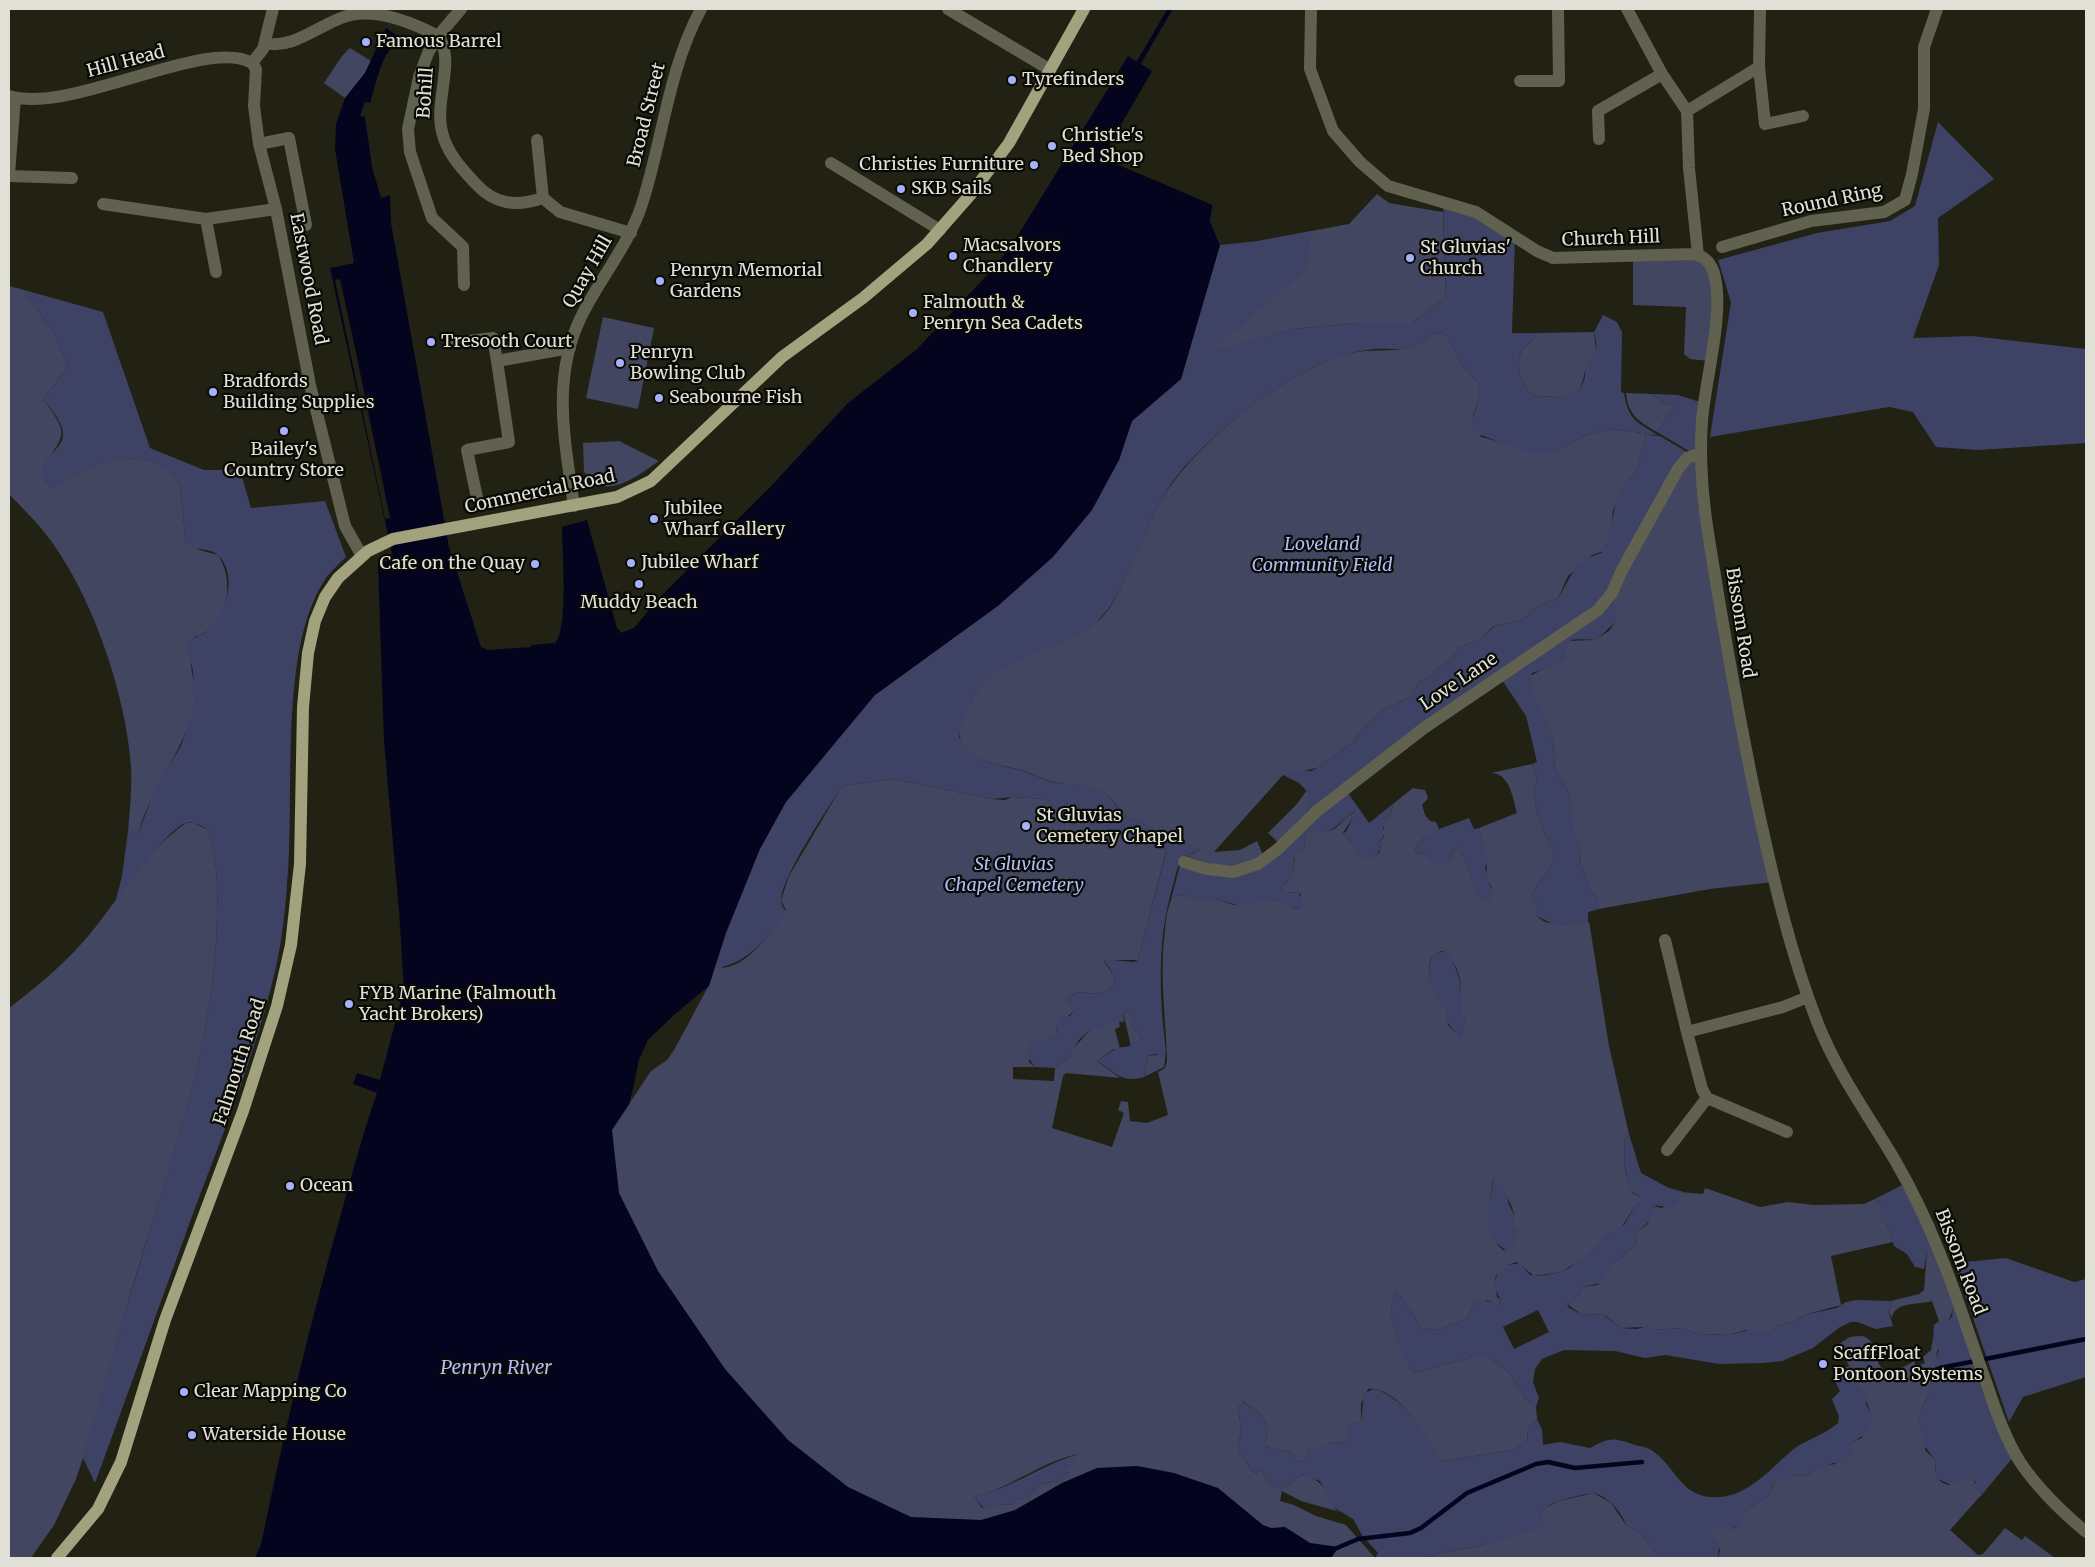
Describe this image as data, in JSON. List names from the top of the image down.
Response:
{
  "streets": {
    "main road": ["Commercial Road", "Falmouth Road"],
    "street": [
      "Hill Head",
      "Bohill",
      "Broad Street",
      "Round Ring",
      "Church Hill",
      "Quay Hill",
      "Eastwood Road",
      "Bissom Road",
      "Love Lane"
    ]
  },
  "crossings": [
    ["Hill Head", "Eastwood Road"],
    ["Broad Street", "Quay Hill"],
    ["Church Hill", "Bissom Road"],
    ["Quay Hill", "Commercial Road"],
    ["Eastwood Road", "Commercial Road"],
    ["Eastwood Road", "Falmouth Road"],
    ["Commercial Road", "Falmouth Road"],
    ["Bissom Road", "Love Lane"]
  ],
  "water": ["Penryn River"],
  "parks": ["Loveland Community Field", "St Gluvias Chapel Cemetery"],
  "places": [
    "Famous Barrel",
    "Tyrefinders",
    "Christie's Bed Shop",
    "Christies Furniture",
    "SKB Sails",
    "Macsalvors Chandlery",
    "St Gluvias' Church",
    "Penryn Memorial Gardens",
    "Falmouth & Penryn Sea Cadets",
    "Tresooth Court",
    "Penryn Bowling Club",
    "Bradfords Building Supplies",
    "Seabourne Fish",
    "Bailey's Country Store",
    "Jubilee Wharf Gallery",
    "Jubilee Wharf",
    "Cafe on the Quay",
    "Muddy Beach",
    "St Gluvias Cemetery Chapel",
    "FYB Marine (Falmouth Yacht Brokers)",
    "Ocean",
    "ScaffFloat Pontoon Systems",
    "Clear Mapping Co",
    "Waterside House"
  ]
}
